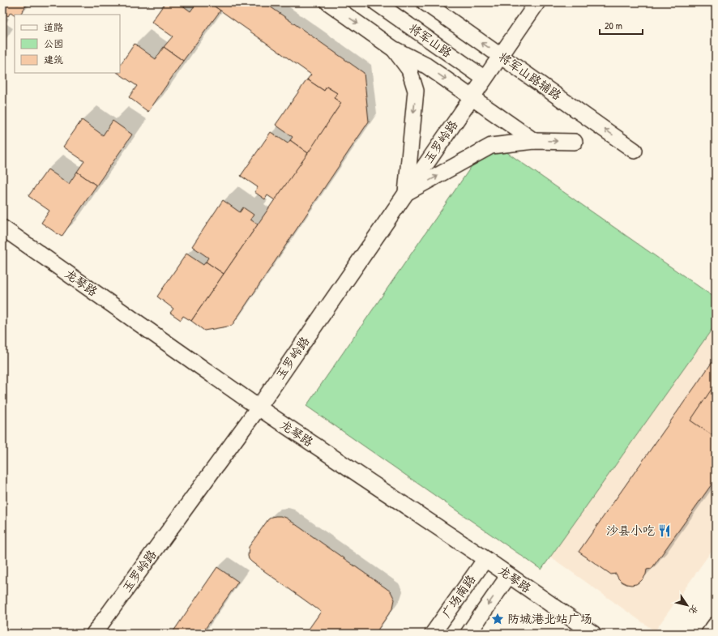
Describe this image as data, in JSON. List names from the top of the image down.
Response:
{
  "streets": {
    "street": [
      "将军山路",
      "将军山路辅路",
      "玉罗岭路",
      "龙琴路",
      "广场南路"
    ]
  },
  "crossings": [
    ["将军山路", "玉罗岭路"],
    ["将军山路辅路", "玉罗岭路"],
    ["玉罗岭路", "龙琴路"],
    ["龙琴路", "广场南路"]
  ],
  "places": {
    "restaurant": ["沙县小吃"],
    "place": ["防城港北站广场"]
  },
  "legend": ["道路", "公园", "建筑"],
  "scale_bar": "20 m",
  "north": "bottom right"
}
